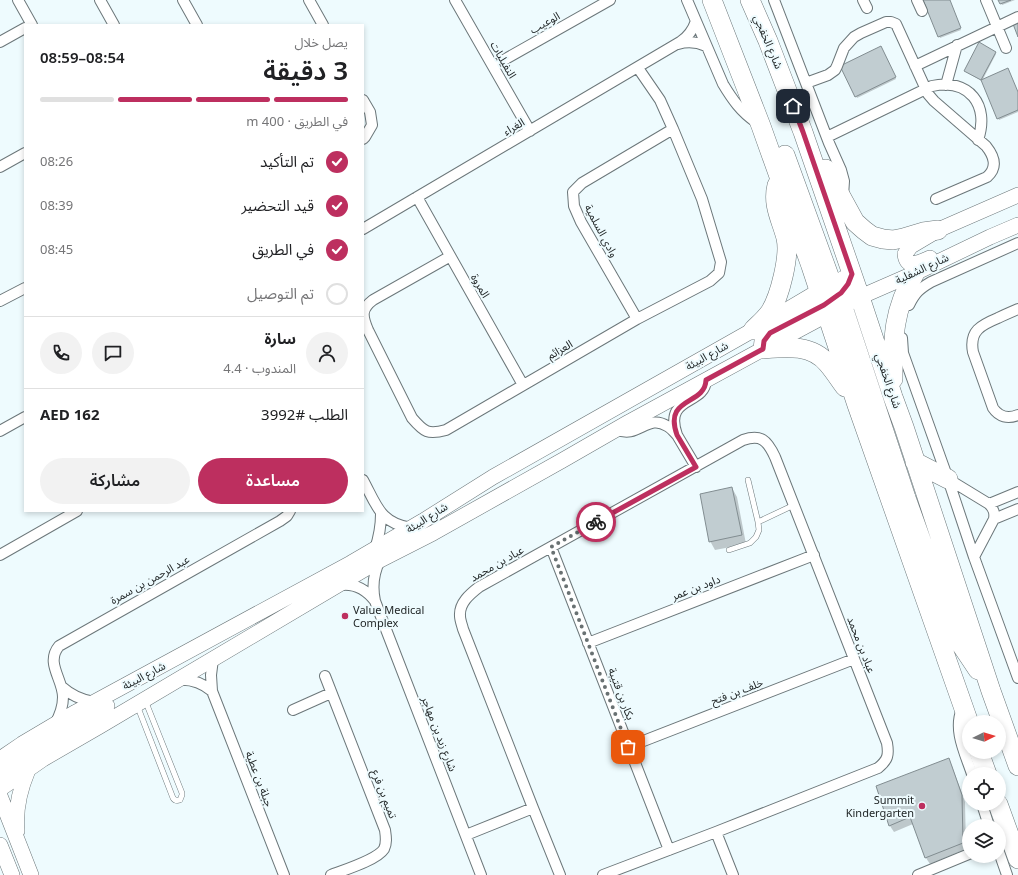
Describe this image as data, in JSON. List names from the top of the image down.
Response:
{
  "streets": {
    "highway": ["شارع الخفجي"],
    "street": [
      "الوعيب",
      "النفيليات",
      "الغراء",
      "وادي السلمية",
      "شارع الشفلية",
      "المروة",
      "العزائم",
      "شارع البيئة",
      "عباد بن محمد",
      "عبد الرحمن بن سمرة",
      "داود بن عمر",
      "خلف بن فتح",
      "بكار بن قتيبة",
      "شارع زيد بن مهاجر",
      "جبلة بن عطية",
      "تميم بن فرع"
    ]
  },
  "crossings": [
    ["الوعيب", "النفيليات"],
    ["شارع الخفجي", "شارع الشفلية"],
    ["النفيليات", "الغراء"],
    ["الغراء", "المروة"],
    ["الغراء", "العزائم"],
    ["وادي السلمية", "العزائم"],
    ["المروة", "العزائم"],
    ["شارع البيئة", "عبد الرحمن بن سمرة"],
    ["شارع البيئة", "شارع زيد بن مهاجر"],
    ["شارع البيئة", "جبلة بن عطية"],
    ["عباد بن محمد", "داود بن عمر"],
    ["عباد بن محمد", "خلف بن فتح"],
    ["عباد بن محمد", "بكار بن قتيبة"],
    ["داود بن عمر", "بكار بن قتيبة"],
    ["خلف بن فتح", "بكار بن قتيبة"]
  ],
  "places": ["Value Medical Complex", "Summit Kindergarten"],
  "north": "right",
  "page": {
    "heading": ["3 دقيقة", "يصل خلال", "08:54–08:59"],
    "panel": [
      "سارة",
      "المندوب · 4.4",
      "الطلب #3992",
      "AED 162"
    ],
    "bar": "في الطريق · 400 m",
    "list": [
      ["تم التأكيد", "08:26"],
      ["قيد التحضير", "08:39"],
      ["في الطريق", "08:45"],
      "تم التوصيل"
    ],
    "buttons": ["مساعدة", "مشاركة"]
  }
}
